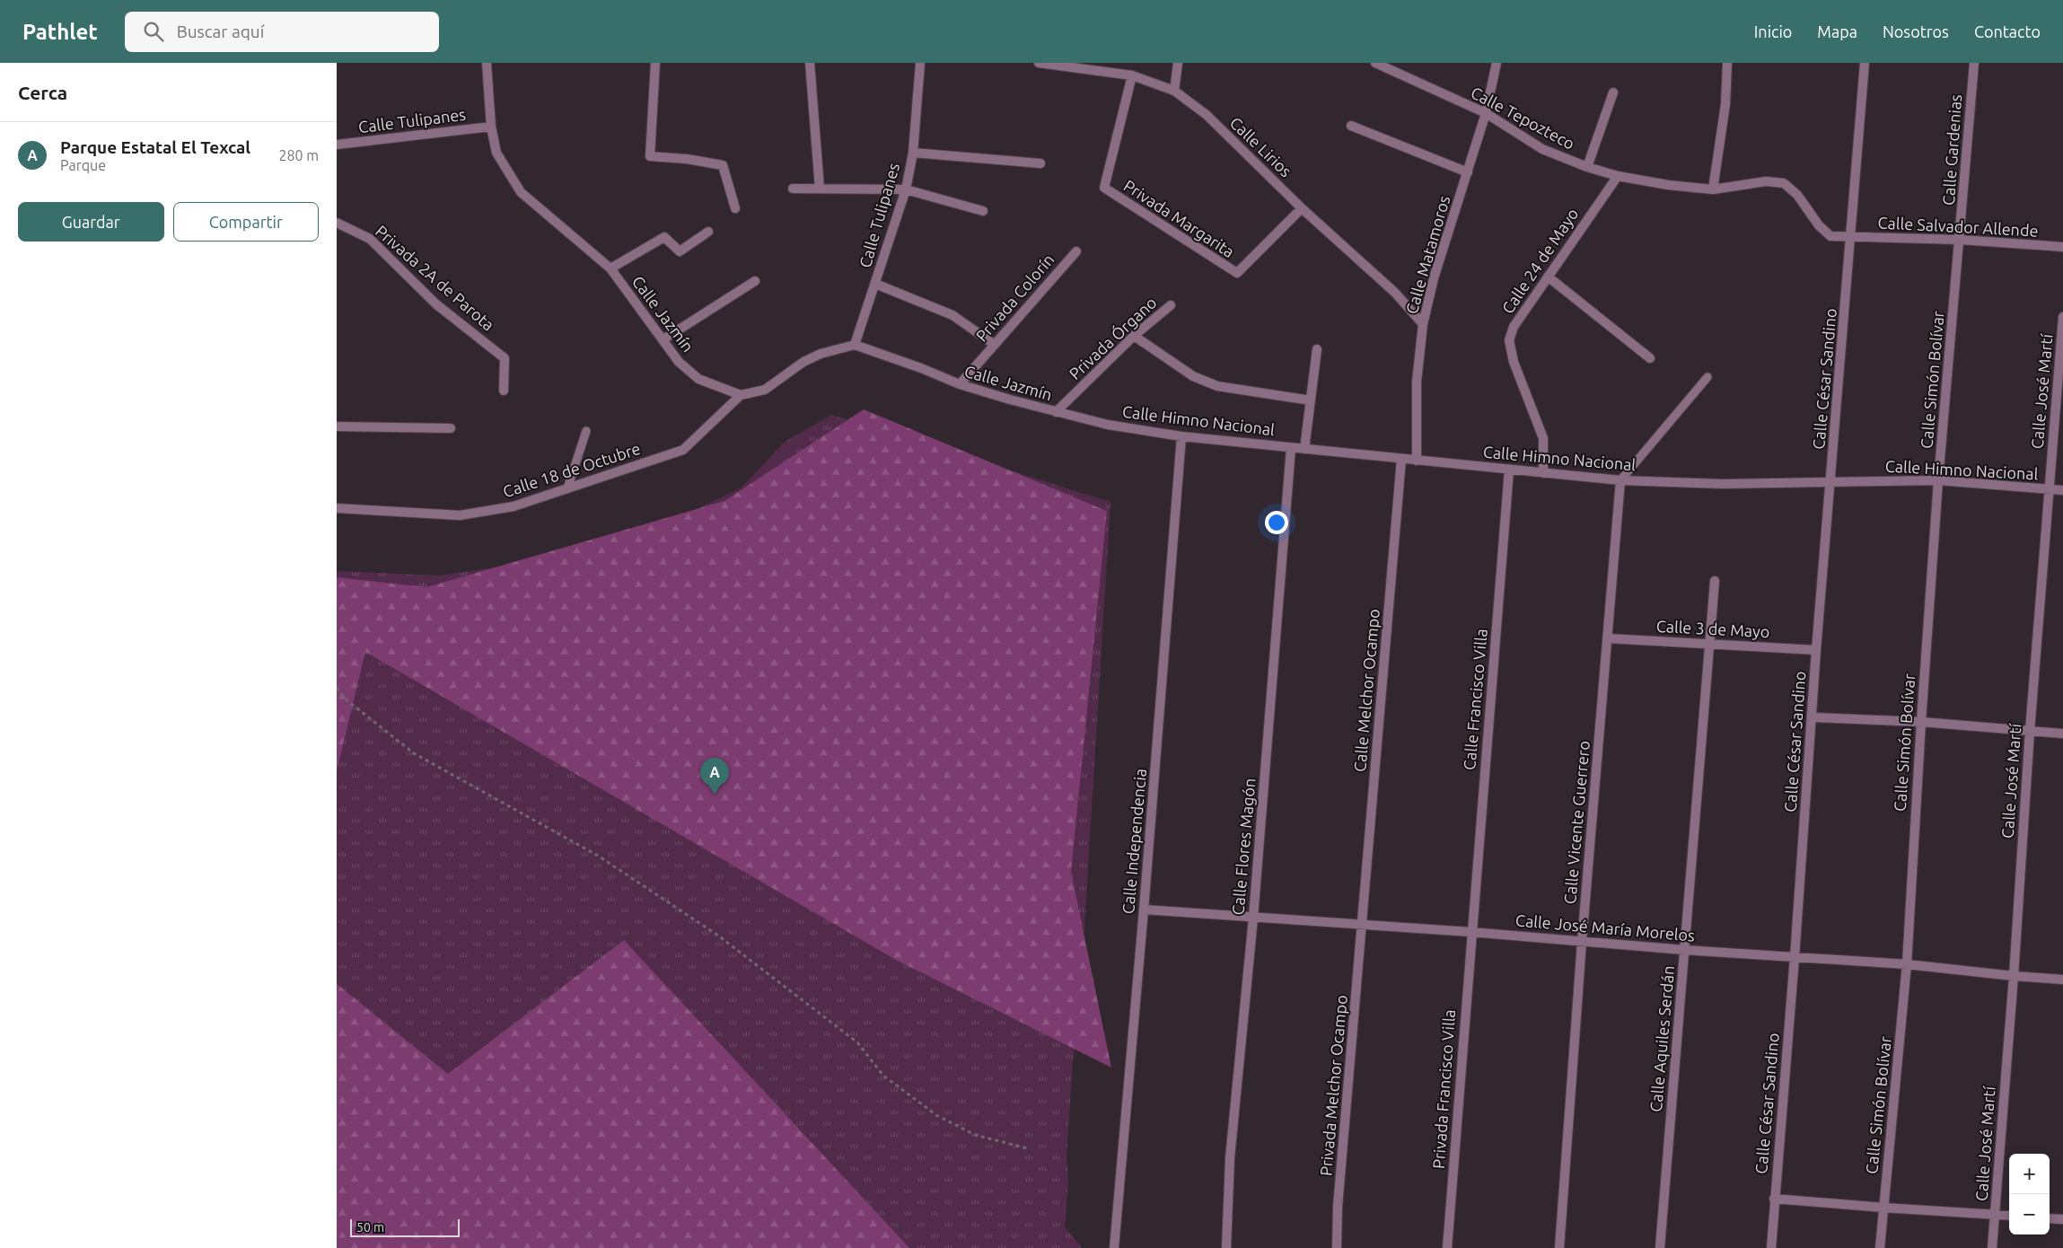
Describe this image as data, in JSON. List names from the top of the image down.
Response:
{
  "streets": {
    "street": [
      "Calle Tepozteco",
      "Calle Tulipanes",
      "Calle Lirios",
      "Calle Gardenias",
      "Privada Margarita",
      "Calle Salvador Allende",
      "Calle Matamoros",
      "Calle 24 de Mayo",
      "Privada 2A de Parota",
      "Privada Colorín",
      "Calle Jazmín",
      "Privada Órgano",
      "Calle César Sandino",
      "Calle Simón Bolívar",
      "Calle José Martí",
      "Calle Himno Nacional",
      "Calle 18 de Octubre",
      "Calle 3 de Mayo",
      "Calle Melchor Ocampo",
      "Calle Francisco Villa",
      "Calle Vicente Guerrero",
      "Calle Independencia",
      "Calle Flores Magón",
      "Calle José María Morelos",
      "Calle Aquiles Serdán",
      "Privada Melchor Ocampo",
      "Privada Francisco Villa"
    ]
  },
  "crossings": [
    ["Calle Tepozteco", "Calle Salvador Allende"],
    ["Calle Tepozteco", "Calle Matamoros"],
    ["Calle Tepozteco", "Calle 24 de Mayo"],
    ["Calle Tepozteco", "Calle César Sandino"],
    ["Calle Tulipanes", "Calle Jazmín"],
    ["Calle Lirios", "Privada Margarita"],
    ["Calle Lirios", "Calle Matamoros"],
    ["Calle Gardenias", "Calle Salvador Allende"],
    ["Calle Gardenias", "Calle Simón Bolívar"],
    ["Calle Salvador Allende", "Calle César Sandino"],
    ["Calle Salvador Allende", "Calle Simón Bolívar"],
    ["Calle Matamoros", "Calle Himno Nacional"],
    ["Calle 24 de Mayo", "Calle Himno Nacional"],
    ["Privada Colorín", "Calle Jazmín"],
    ["Calle Jazmín", "Privada Órgano"],
    ["Calle Jazmín", "Calle Himno Nacional"],
    ["Calle Jazmín", "Calle 18 de Octubre"],
    ["Privada Órgano", "Calle Himno Nacional"],
    ["Calle César Sandino", "Calle Himno Nacional"],
    ["Calle César Sandino", "Calle 3 de Mayo"],
    ["Calle César Sandino", "Calle José María Morelos"],
    ["Calle Simón Bolívar", "Calle Himno Nacional"],
    ["Calle Simón Bolívar", "Calle José María Morelos"],
    ["Calle José Martí", "Calle Himno Nacional"],
    ["Calle José Martí", "Calle José María Morelos"],
    ["Calle Himno Nacional", "Calle Melchor Ocampo"],
    ["Calle Himno Nacional", "Calle Francisco Villa"],
    ["Calle Himno Nacional", "Calle Vicente Guerrero"],
    ["Calle Himno Nacional", "Calle Independencia"],
    ["Calle Himno Nacional", "Calle Flores Magón"],
    ["Calle 3 de Mayo", "Calle Vicente Guerrero"],
    ["Calle 3 de Mayo", "Calle Aquiles Serdán"],
    ["Calle Melchor Ocampo", "Calle José María Morelos"],
    ["Calle Melchor Ocampo", "Privada Melchor Ocampo"],
    ["Calle Francisco Villa", "Calle José María Morelos"],
    ["Calle Francisco Villa", "Privada Francisco Villa"],
    ["Calle Vicente Guerrero", "Calle José María Morelos"],
    ["Calle Independencia", "Calle José María Morelos"],
    ["Calle Flores Magón", "Calle José María Morelos"],
    ["Calle José María Morelos", "Calle Aquiles Serdán"],
    ["Calle José María Morelos", "Privada Melchor Ocampo"],
    ["Calle José María Morelos", "Privada Francisco Villa"]
  ],
  "scale_bar": "50 m",
  "page": {
    "header": "Pathlet",
    "search": "Buscar aquí",
    "nav": [
      "Inicio",
      "Mapa",
      "Nosotros",
      "Contacto"
    ],
    "heading": "Cerca",
    "list": [
      {
        "mark": "A",
        "name": "Parque Estatal El Texcal",
        "note": "Parque",
        "value": "280 m"
      }
    ],
    "buttons": ["Guardar", "Compartir"],
    "pins": "A",
    "map_buttons": ["+", "−"],
    "scale": "50 m"
  }
}
